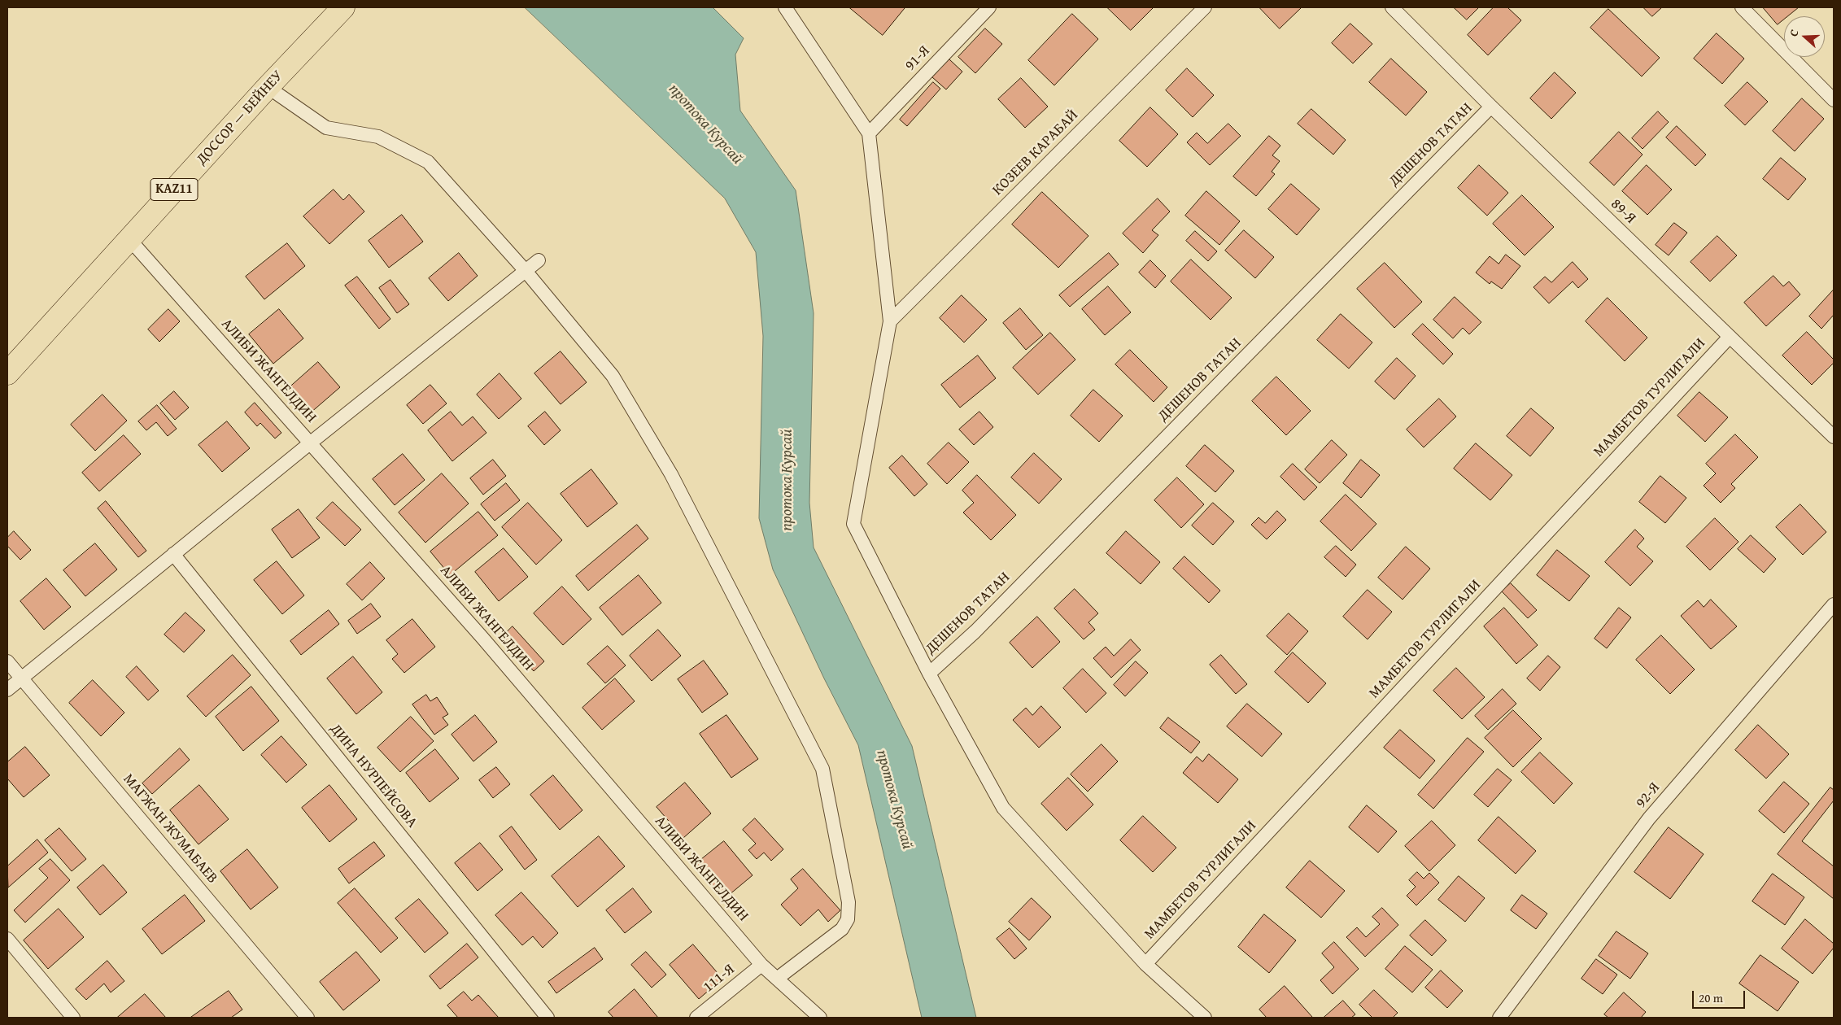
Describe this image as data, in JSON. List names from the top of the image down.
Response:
{
  "streets": {
    "highway": ["ДОССОР — БЕЙНЕУ", "KAZ11"],
    "street": [
      "91-Я",
      "ДЕШЕНОВ ТАТАН",
      "КОЗЕЕВ КАРАБАЙ",
      "89-Я",
      "АЛИБИ ЖАНГЕЛДИН",
      "МАМБЕТОВ ТУРЛИГАЛИ",
      "ДИНА НУРПЕЙСОВА",
      "92-Я",
      "МАГЖАН ЖУМАБАЕВ",
      "111-Я"
    ]
  },
  "crossings": [
    ["ДОССОР — БЕЙНЕУ", "АЛИБИ ЖАНГЕЛДИН"],
    ["ДЕШЕНОВ ТАТАН", "89-Я"],
    ["89-Я", "МАМБЕТОВ ТУРЛИГАЛИ"],
    ["АЛИБИ ЖАНГЕЛДИН", "111-Я"]
  ],
  "water": ["протока Курсай"],
  "scale_bar": "20 m",
  "north": "left"
}
